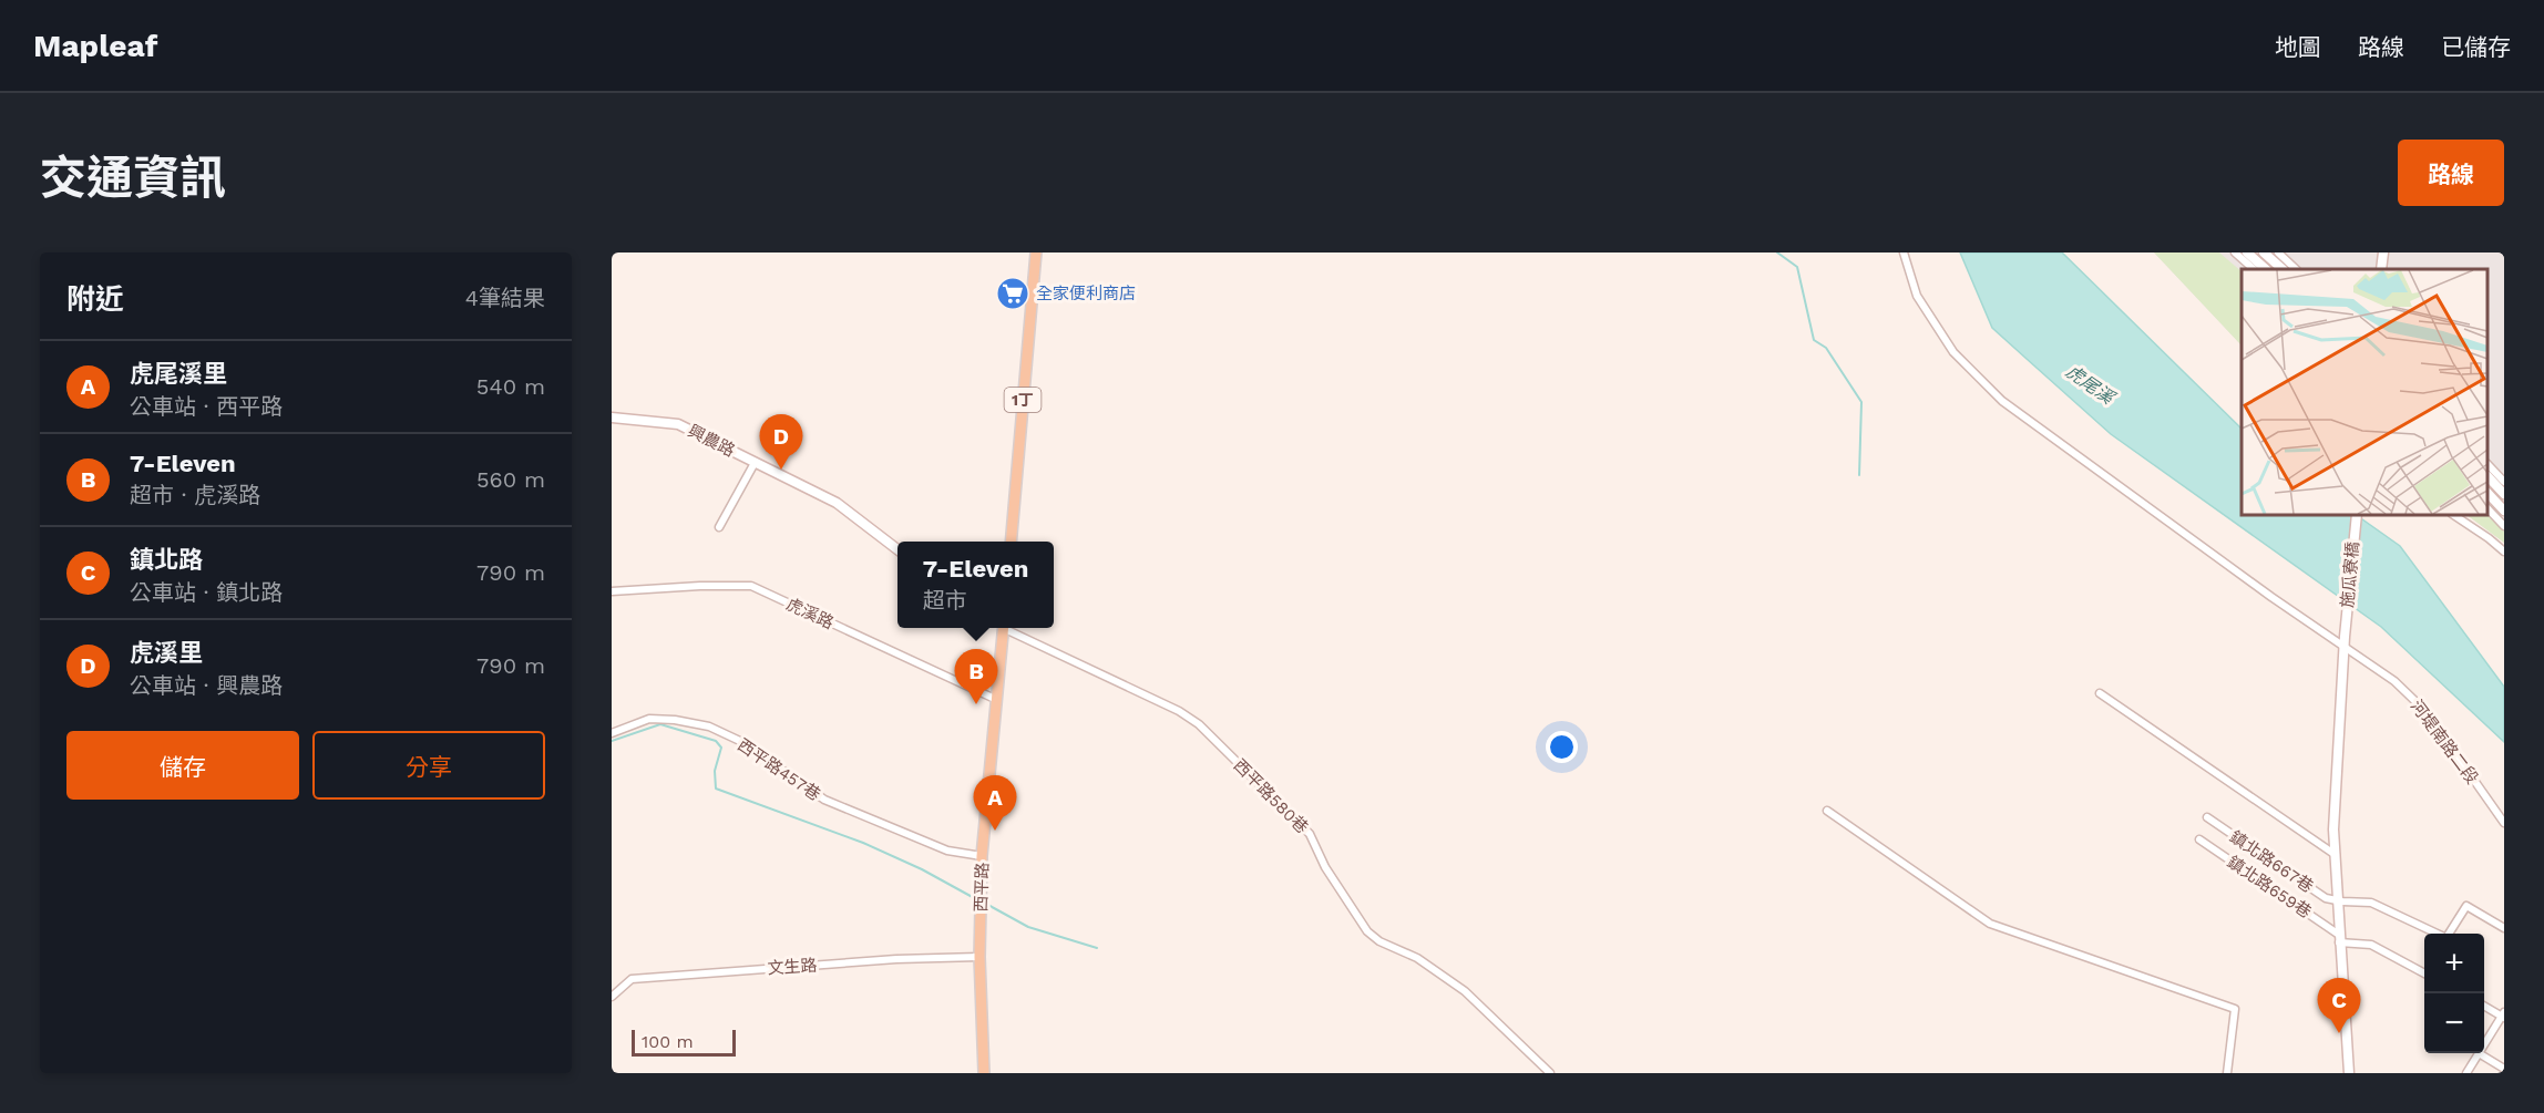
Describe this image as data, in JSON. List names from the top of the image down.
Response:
{
  "streets": {
    "main road": [
      "1丁",
      "興農路",
      "施瓜寮橋",
      "西平路"
    ],
    "street": [
      "虎溪路",
      "河堤南路二段",
      "西平路457巷",
      "西平路580巷",
      "鎮北路667巷",
      "鎮北路659巷",
      "文生路"
    ]
  },
  "crossings": [
    ["施瓜寮橋", "河堤南路二段"],
    ["施瓜寮橋", "鎮北路667巷"],
    ["施瓜寮橋", "鎮北路659巷"],
    ["虎溪路", "西平路"],
    ["西平路457巷", "西平路"],
    ["西平路", "文生路"]
  ],
  "water": ["虎尾溪"],
  "places": {
    "supermarket": ["全家便利商店"]
  },
  "scale_bar": "100 m",
  "page": {
    "header": "Mapleaf",
    "nav": ["地圖", "路線", "已儲存"],
    "title": "交通資訊",
    "buttons": [
      "路線",
      ["儲存", "分享"]
    ],
    "heading": ["附近", "4筆結果"],
    "list": [
      {
        "mark": "A",
        "name": "虎尾溪里",
        "note": "公車站 · 西平路",
        "value": "540 m"
      },
      {
        "mark": "B",
        "name": "7-Eleven",
        "note": "超市 · 虎溪路",
        "value": "560 m"
      },
      {
        "mark": "C",
        "name": "鎮北路",
        "note": "公車站 · 鎮北路",
        "value": "790 m"
      },
      {
        "mark": "D",
        "name": "虎溪里",
        "note": "公車站 · 興農路",
        "value": "790 m"
      }
    ],
    "pins": [
      "D",
      "B",
      "A",
      "C"
    ],
    "popup": ["7-Eleven", "超市"],
    "map_buttons": ["+", "−"],
    "scale": "100 m"
  }
}
